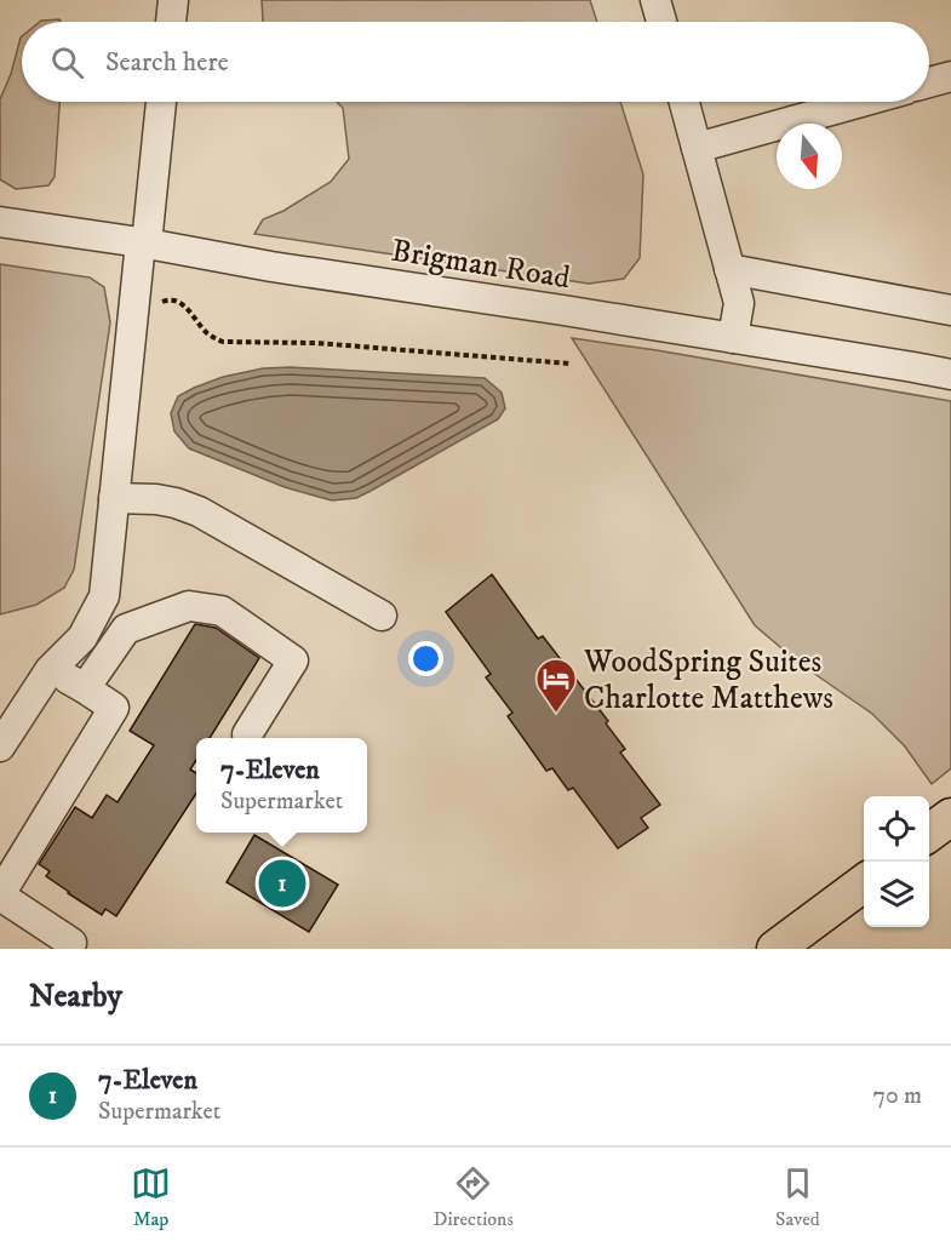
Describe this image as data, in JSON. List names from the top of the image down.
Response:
{
  "streets": {
    "street": ["Brigman Road"]
  },
  "places": {
    "hotel": ["WoodSpring Suites Charlotte Matthews"]
  },
  "north": "bottom",
  "page": {
    "search": "Search here",
    "popup": ["7-Eleven", "Supermarket"],
    "pins": "1",
    "heading": "Nearby",
    "list": [
      {
        "mark": "1",
        "name": "7-Eleven",
        "note": "Supermarket",
        "value": "70 m"
      }
    ],
    "nav": ["Map", "Directions", "Saved"]
  }
}
